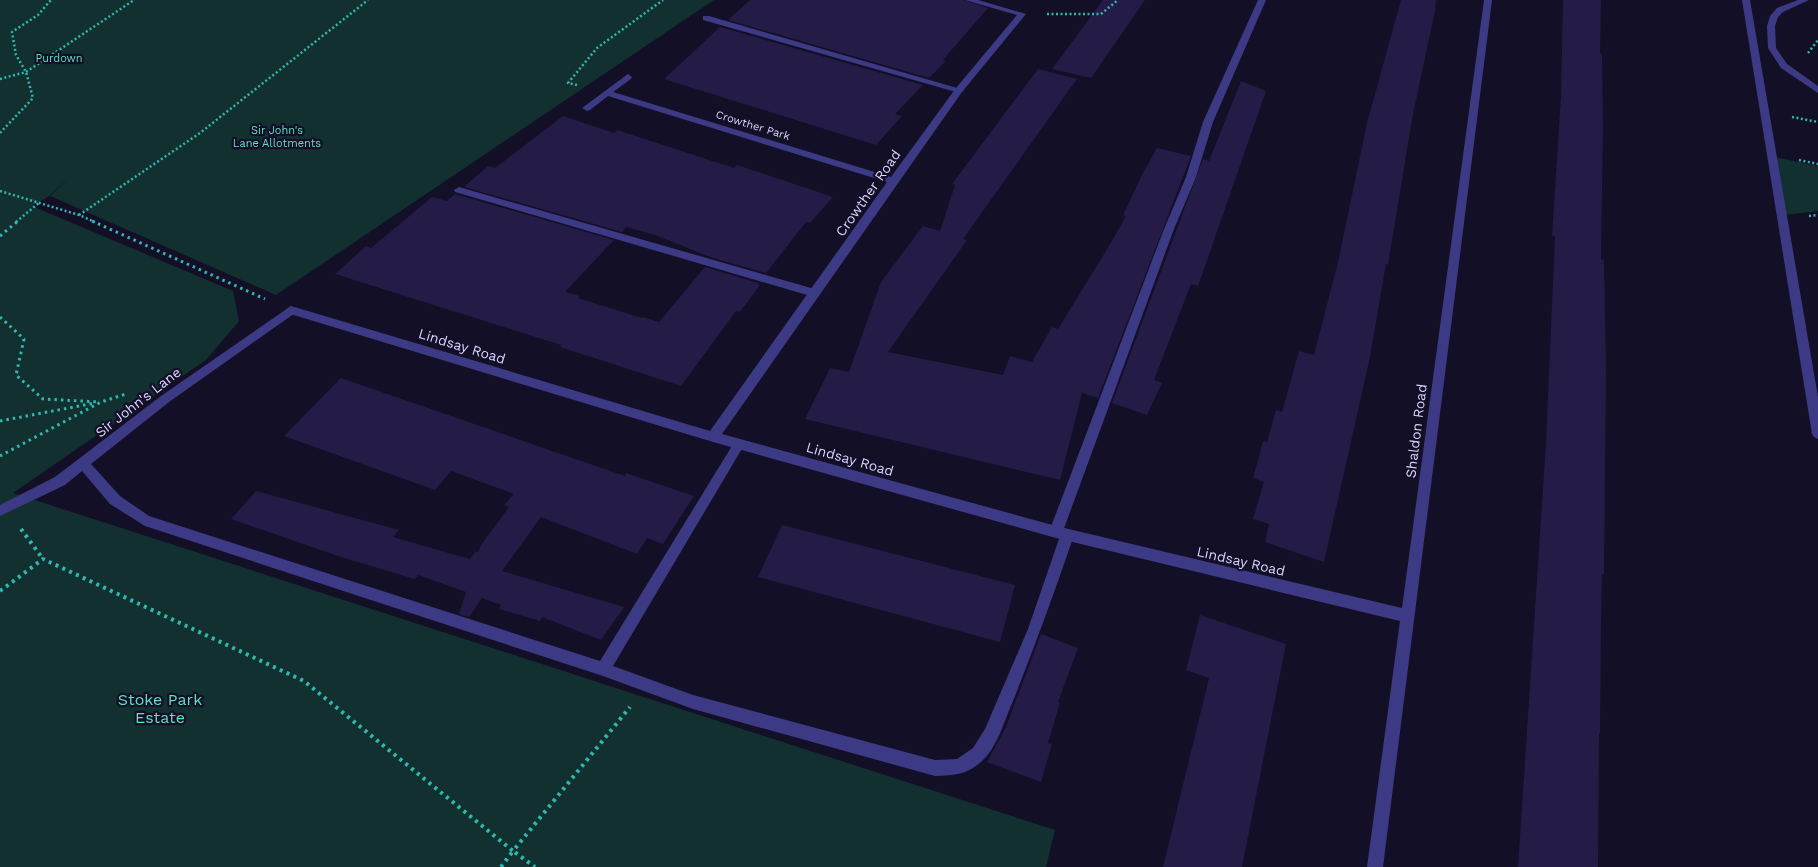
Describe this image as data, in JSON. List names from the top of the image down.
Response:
{
  "streets": {
    "street": [
      "Crowther Park",
      "Crowther Road",
      "Lindsay Road",
      "Sir John's Lane",
      "Shaldon Road"
    ]
  },
  "crossings": [
    ["Crowther Park", "Crowther Road"],
    ["Crowther Road", "Lindsay Road"],
    ["Lindsay Road", "Sir John's Lane"],
    ["Lindsay Road", "Shaldon Road"]
  ],
  "parks": ["Purdown", "Sir John's Lane Allotments", "Stoke Park Estate"]
}
